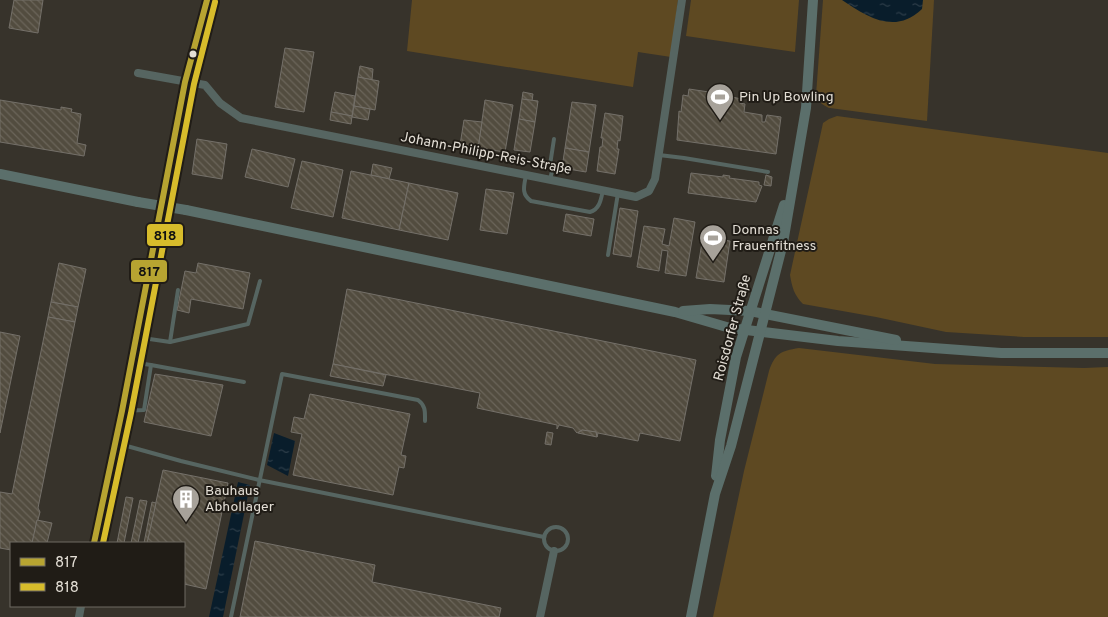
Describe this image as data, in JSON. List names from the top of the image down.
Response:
{
  "streets": {
    "main road": ["Roisdorfer Straße"],
    "street": ["Johann-Philipp-Reis-Straße"]
  },
  "places": {
    "sports": ["Pin Up Bowling", "Donnas Frauenfitness"],
    "building": ["Bauhaus Abhollager"]
  },
  "lines": ["transit line 817", "transit line 818"],
  "legend": ["817", "818"]
}
